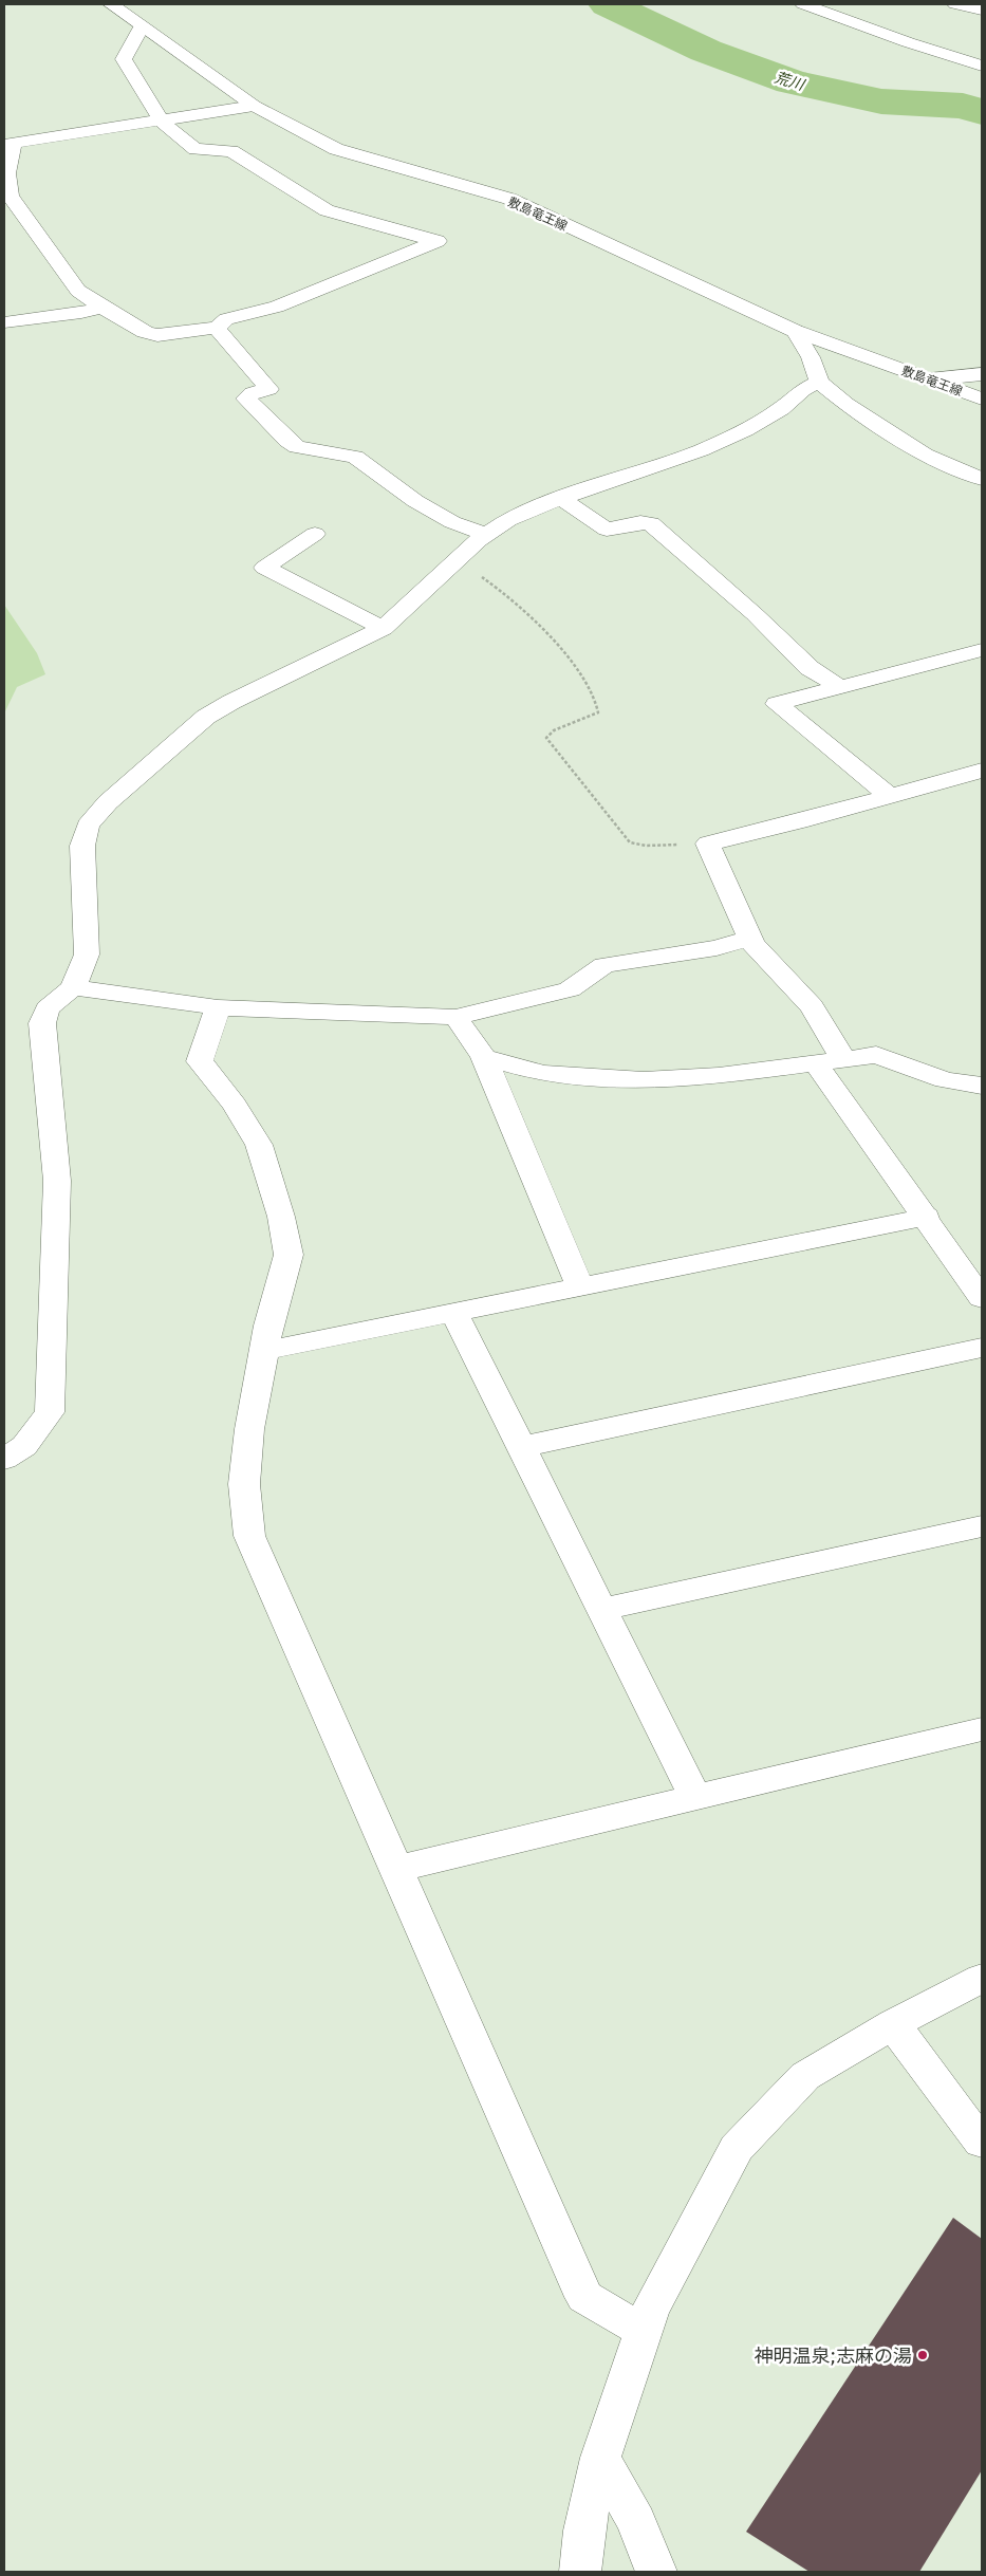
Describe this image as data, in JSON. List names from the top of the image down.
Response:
{
  "streets": {
    "street": ["敷島竜王線"]
  },
  "water": ["荒川"],
  "places": ["神明温泉;志麻の湯"]
}
